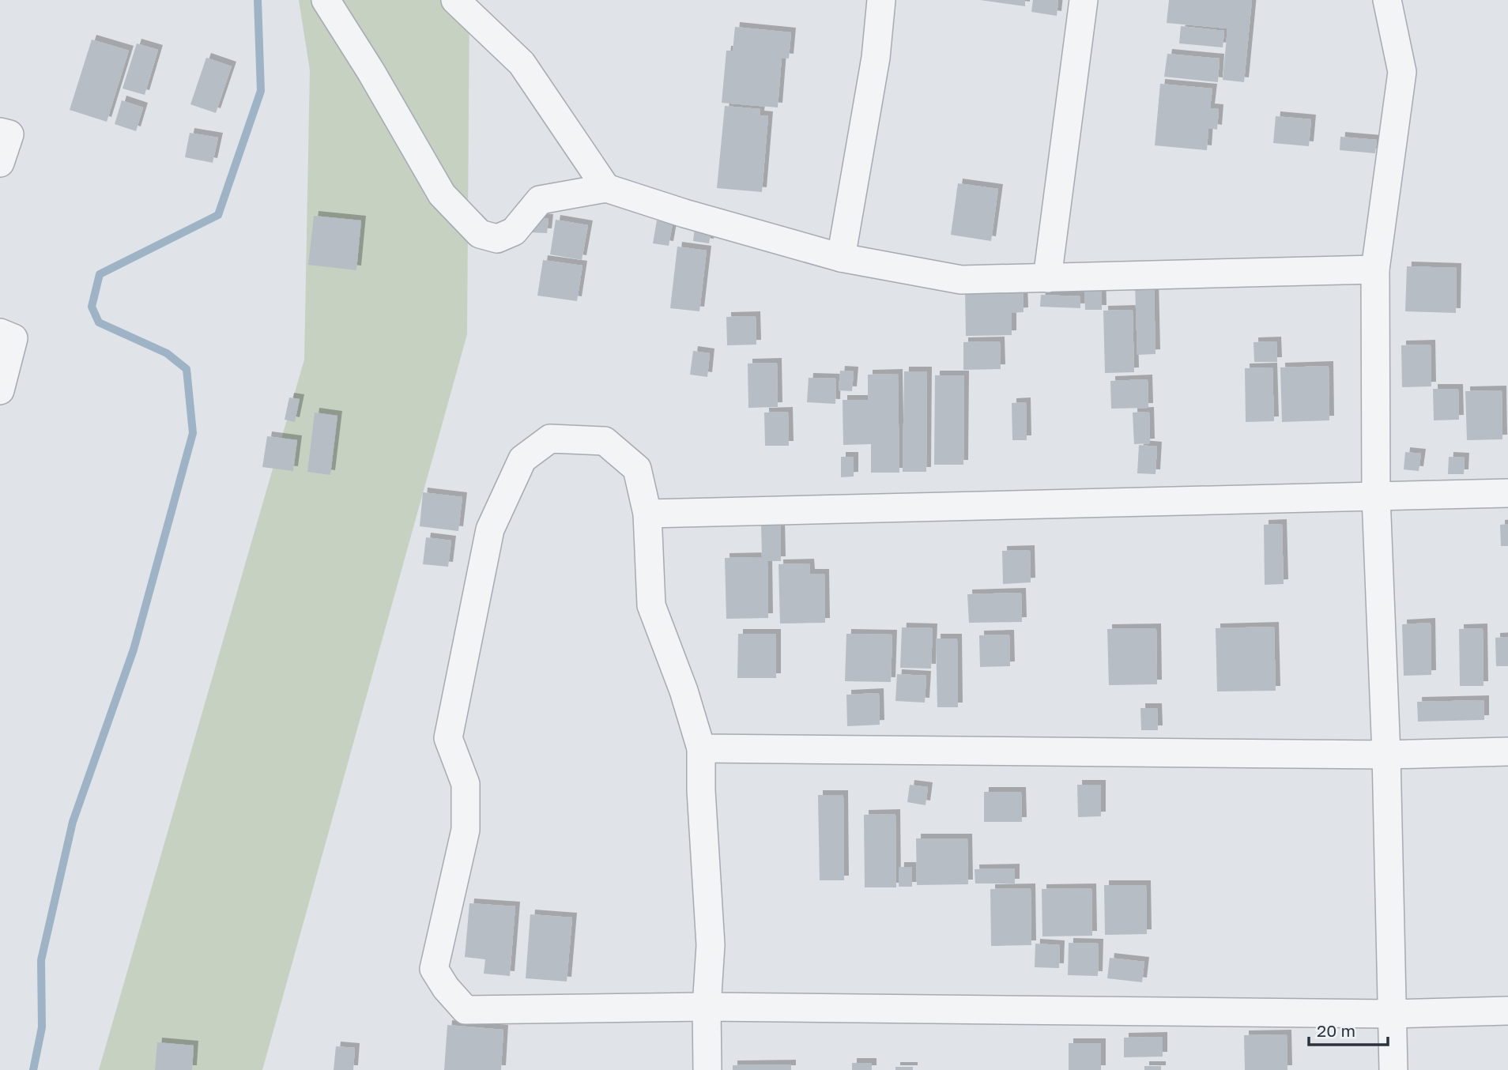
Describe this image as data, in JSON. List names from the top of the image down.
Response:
{
  "scale_bar": "20 m"
}
